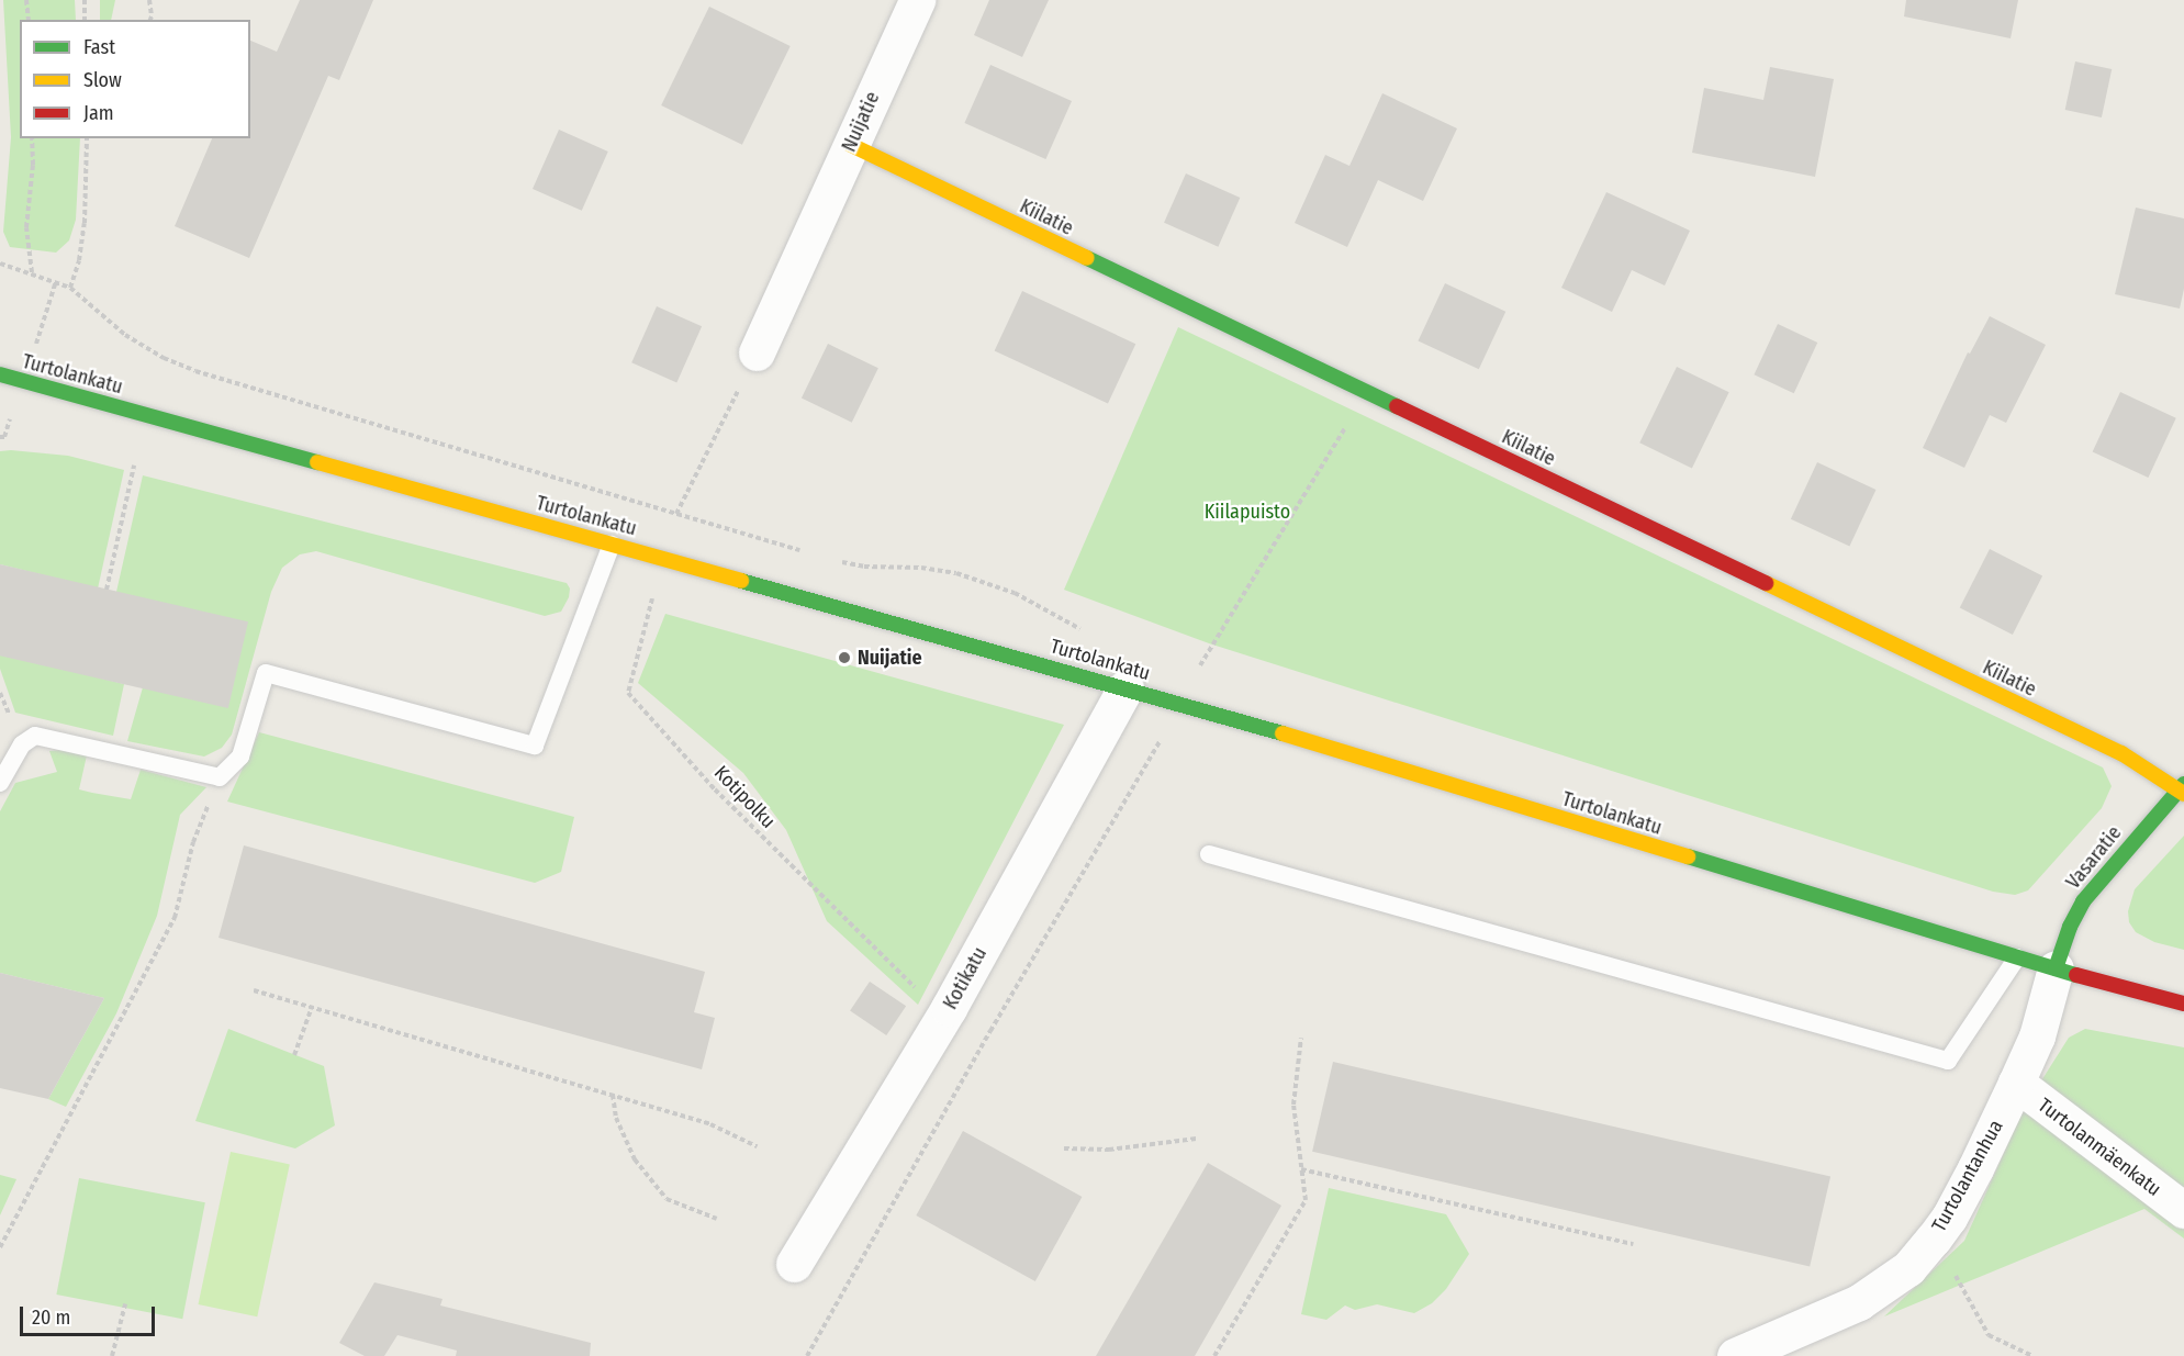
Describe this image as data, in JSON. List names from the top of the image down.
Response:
{
  "streets": {
    "main road": ["Kiilatie", "Turtolankatu", "Vasaratie"],
    "street": [
      "Nuijatie",
      "Kotikatu",
      "Turtolanmäenkatu",
      "Turtolantanhua"
    ],
    "path": ["Kotipolku"]
  },
  "crossings": [
    ["Nuijatie", "Kiilatie"],
    ["Nuijatie", "Kotipolku"],
    ["Kiilatie", "Vasaratie"],
    ["Turtolankatu", "Kotipolku"],
    ["Turtolankatu", "Vasaratie"],
    ["Turtolankatu", "Kotikatu"],
    ["Turtolankatu", "Turtolantanhua"],
    ["Kotipolku", "Kotikatu"],
    ["Vasaratie", "Turtolantanhua"],
    ["Turtolanmäenkatu", "Turtolantanhua"]
  ],
  "parks": ["Kiilapuisto"],
  "places": ["Nuijatie"],
  "legend": ["Fast", "Slow", "Jam"],
  "scale_bar": "20 m"
}
